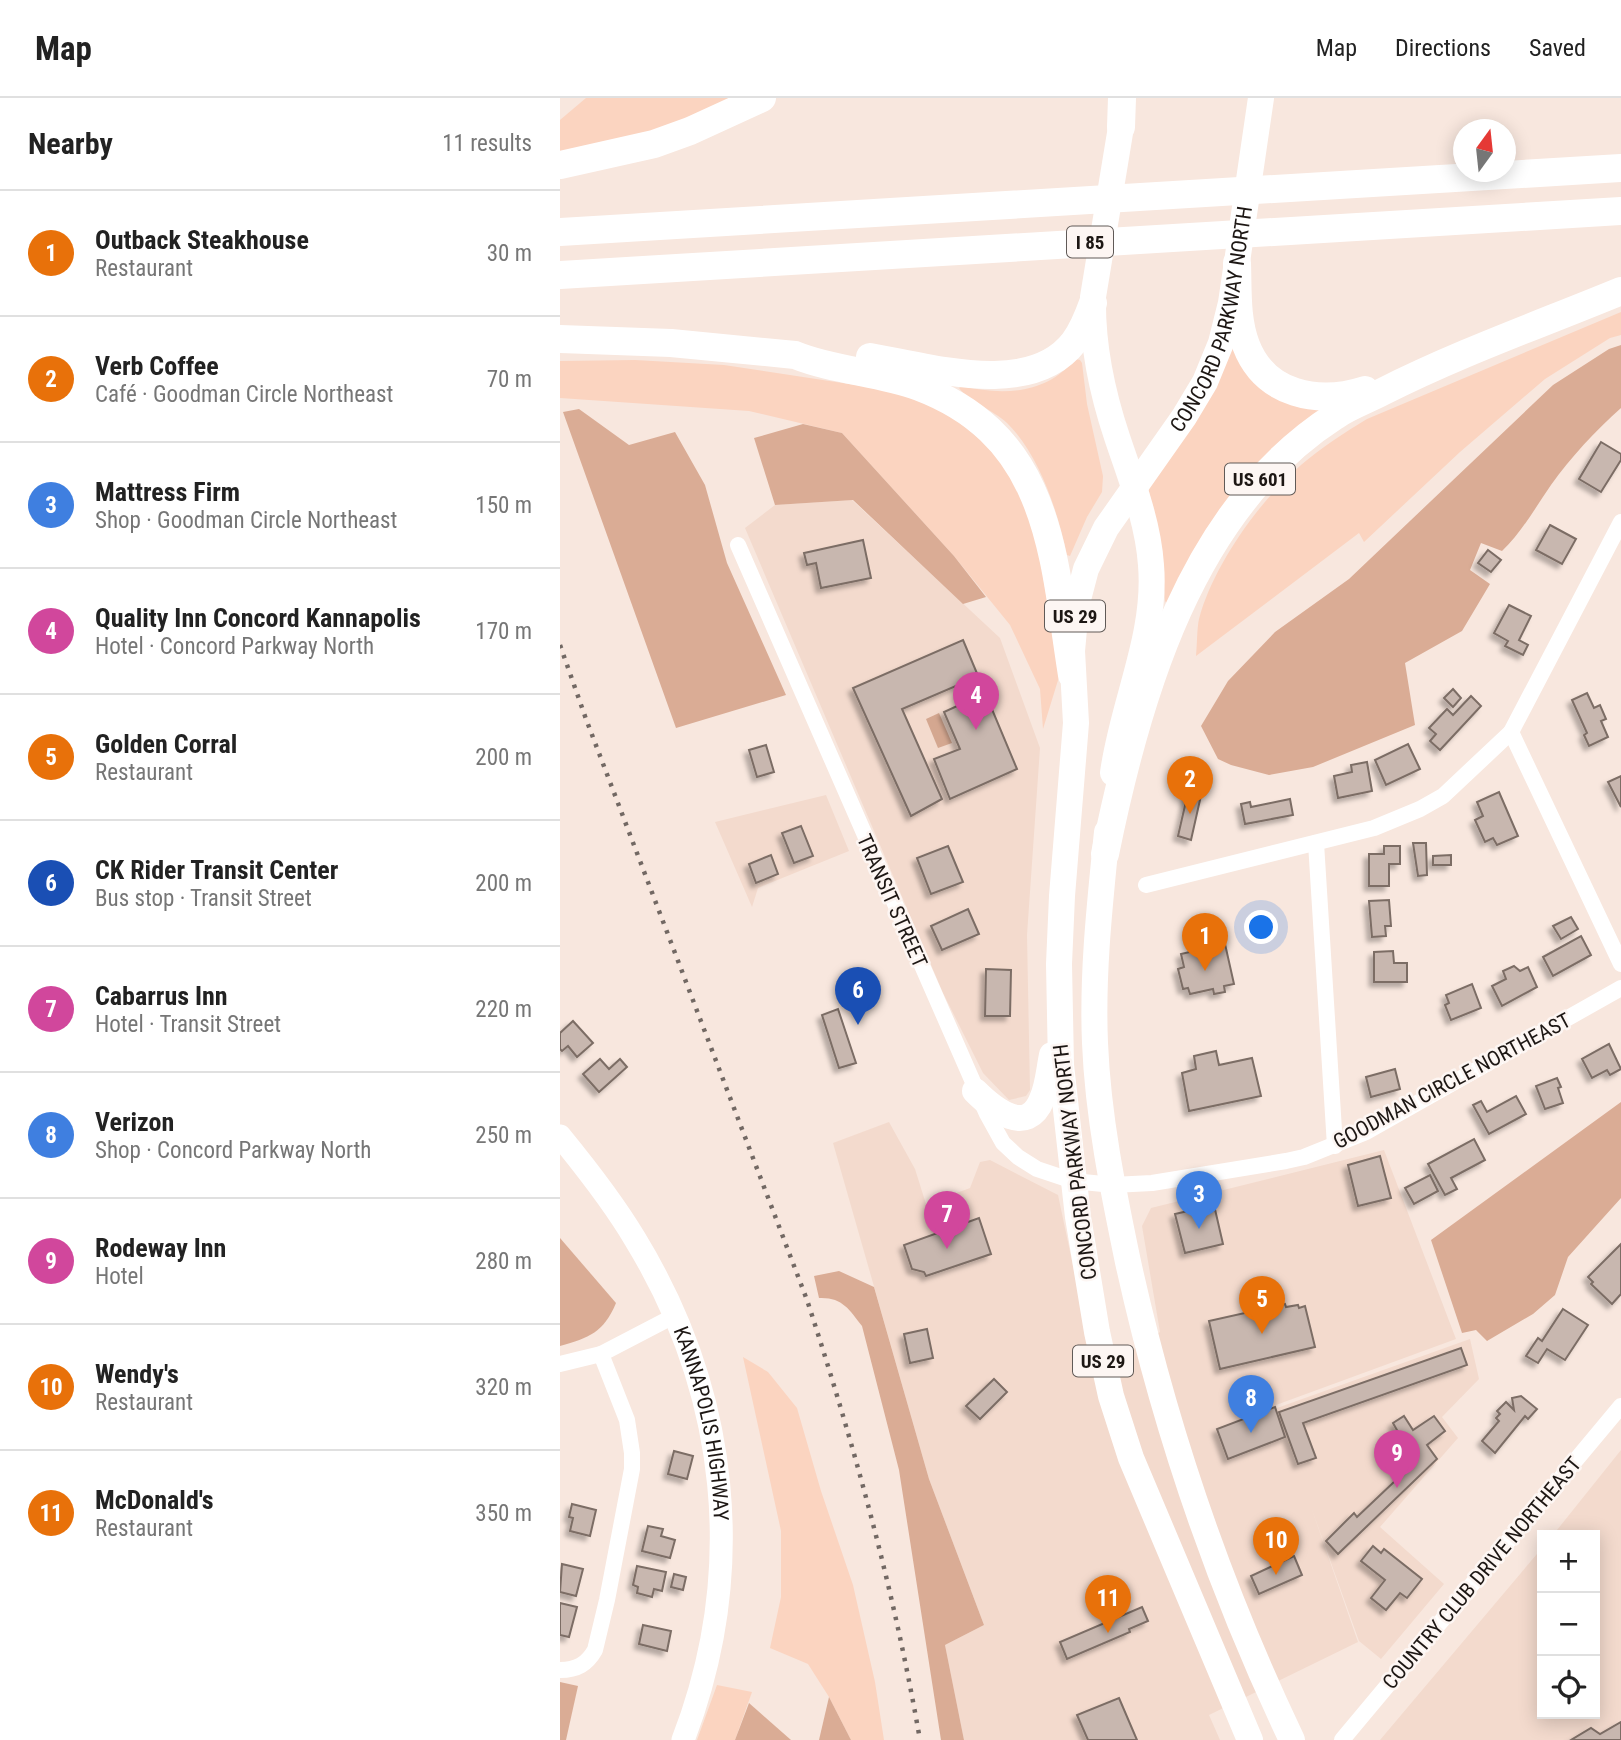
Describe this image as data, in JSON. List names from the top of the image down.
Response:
{
  "streets": {
    "highway": [
      "I 85",
      "CONCORD PARKWAY NORTH",
      "US 601",
      "US 29"
    ],
    "main road": ["KANNAPOLIS HIGHWAY"],
    "street": ["TRANSIT STREET", "GOODMAN CIRCLE NORTHEAST", "COUNTRY CLUB DRIVE NORTHEAST"]
  },
  "crossings": [
    ["CONCORD PARKWAY NORTH", "US 601"],
    ["CONCORD PARKWAY NORTH", "US 29"],
    ["CONCORD PARKWAY NORTH", "TRANSIT STREET"],
    ["CONCORD PARKWAY NORTH", "GOODMAN CIRCLE NORTHEAST"],
    ["TRANSIT STREET", "GOODMAN CIRCLE NORTHEAST"]
  ],
  "north": "top",
  "page": {
    "header": "Map",
    "nav": ["Map", "Directions", "Saved"],
    "heading": ["Nearby", "11 results"],
    "list": [
      {
        "mark": "1",
        "name": "Outback Steakhouse",
        "note": "Restaurant",
        "value": "30 m"
      },
      {
        "mark": "2",
        "name": "Verb Coffee",
        "note": "Café · Goodman Circle Northeast",
        "value": "70 m"
      },
      {
        "mark": "3",
        "name": "Mattress Firm",
        "note": "Shop · Goodman Circle Northeast",
        "value": "150 m"
      },
      {
        "mark": "4",
        "name": "Quality Inn Concord Kannapolis",
        "note": "Hotel · Concord Parkway North",
        "value": "170 m"
      },
      {
        "mark": "5",
        "name": "Golden Corral",
        "note": "Restaurant",
        "value": "200 m"
      },
      {
        "mark": "6",
        "name": "CK Rider Transit Center",
        "note": "Bus stop · Transit Street",
        "value": "200 m"
      },
      {
        "mark": "7",
        "name": "Cabarrus Inn",
        "note": "Hotel · Transit Street",
        "value": "220 m"
      },
      {
        "mark": "8",
        "name": "Verizon",
        "note": "Shop · Concord Parkway North",
        "value": "250 m"
      },
      {
        "mark": "9",
        "name": "Rodeway Inn",
        "note": "Hotel",
        "value": "280 m"
      },
      {
        "mark": "10",
        "name": "Wendy's",
        "note": "Restaurant",
        "value": "320 m"
      },
      {
        "mark": "11",
        "name": "McDonald's",
        "note": "Restaurant",
        "value": "350 m"
      }
    ],
    "pins": [
      "4",
      "2",
      "1",
      "6",
      "3",
      "7",
      "5",
      "8",
      "9",
      "10",
      "11"
    ],
    "map_buttons": ["+", "−"]
  }
}
